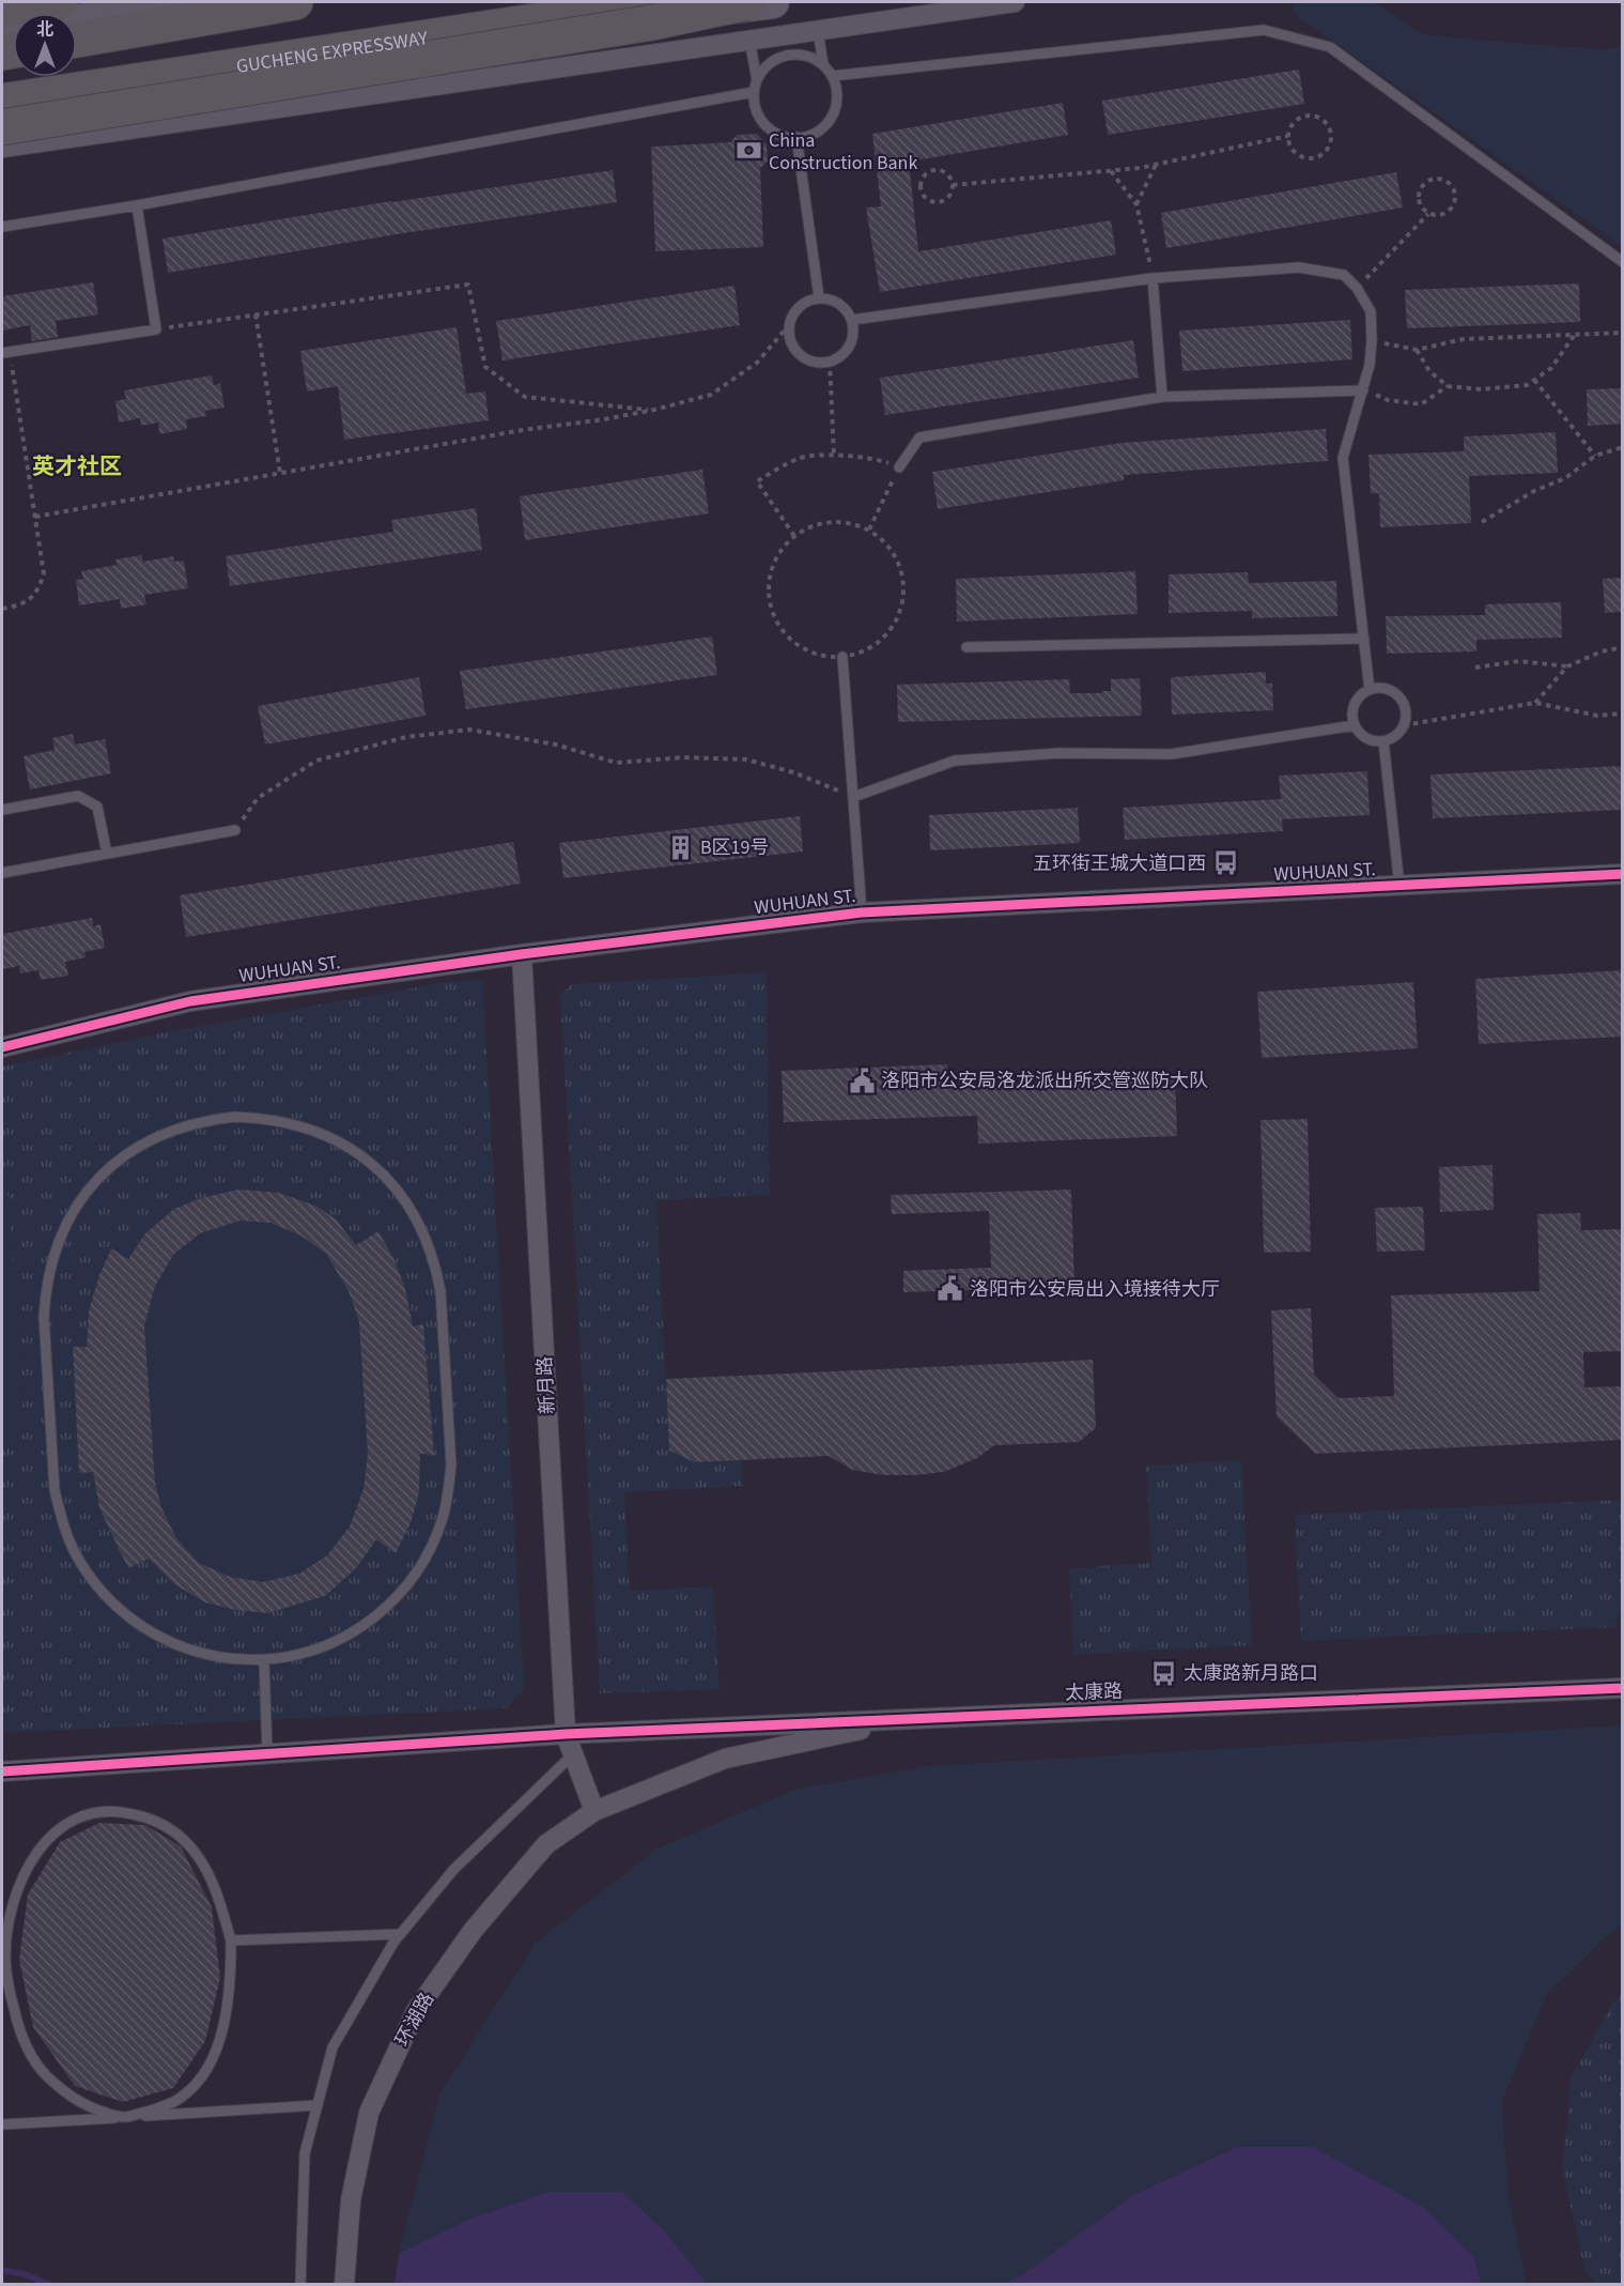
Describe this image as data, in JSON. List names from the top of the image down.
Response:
{
  "streets": {
    "highway": ["GUCHENG EXPRESSWAY"],
    "street": [
      "WUHUAN ST.",
      "新月路",
      "太康路",
      "环湖路"
    ]
  },
  "crossings": [
    ["WUHUAN ST.", "新月路"],
    ["新月路", "太康路"],
    ["新月路", "环湖路"],
    ["太康路", "环湖路"]
  ],
  "districts": ["英才社区"],
  "places": {
    "bank": ["China Construction Bank"],
    "building": ["B区19号"],
    "bus stop": ["五环街王城大道口西", "太康路新月路口"],
    "public building": ["洛阳市公安局洛龙派出所交管巡防大队", "洛阳市公安局出入境接待大厅"]
  },
  "north": "top"
}
